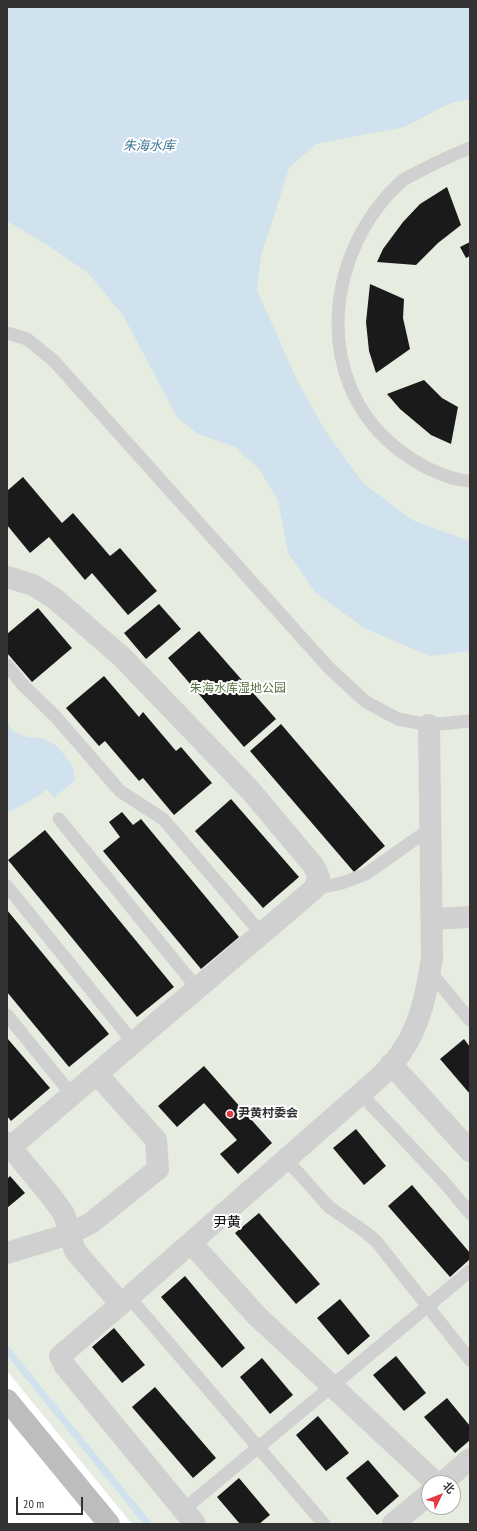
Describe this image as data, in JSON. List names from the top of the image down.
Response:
{
  "districts": ["尹黄"],
  "water": ["朱海水库"],
  "parks": ["朱海水库湿地公园"],
  "places": ["尹黄村委会"],
  "scale_bar": "20 m",
  "north": "top right"
}
